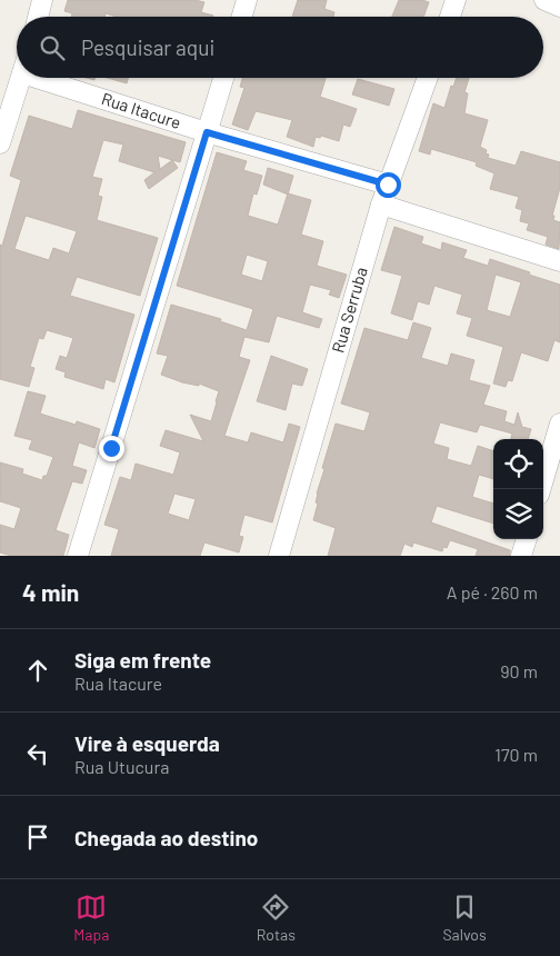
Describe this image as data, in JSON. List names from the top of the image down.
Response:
{
  "streets": {
    "street": ["Rua Itacure", "Rua Serruba"]
  },
  "crossings": [
    ["Rua Itacure", "Rua Serruba"]
  ],
  "page": {
    "search": "Pesquisar aqui",
    "heading": ["4 min", "A pé · 260 m"],
    "list": [
      ["Siga em frente", "Rua Itacure", "90 m"],
      ["Vire à esquerda", "Rua Utucura", "170 m"],
      "Chegada ao destino"
    ],
    "nav": ["Mapa", "Rotas", "Salvos"]
  }
}
